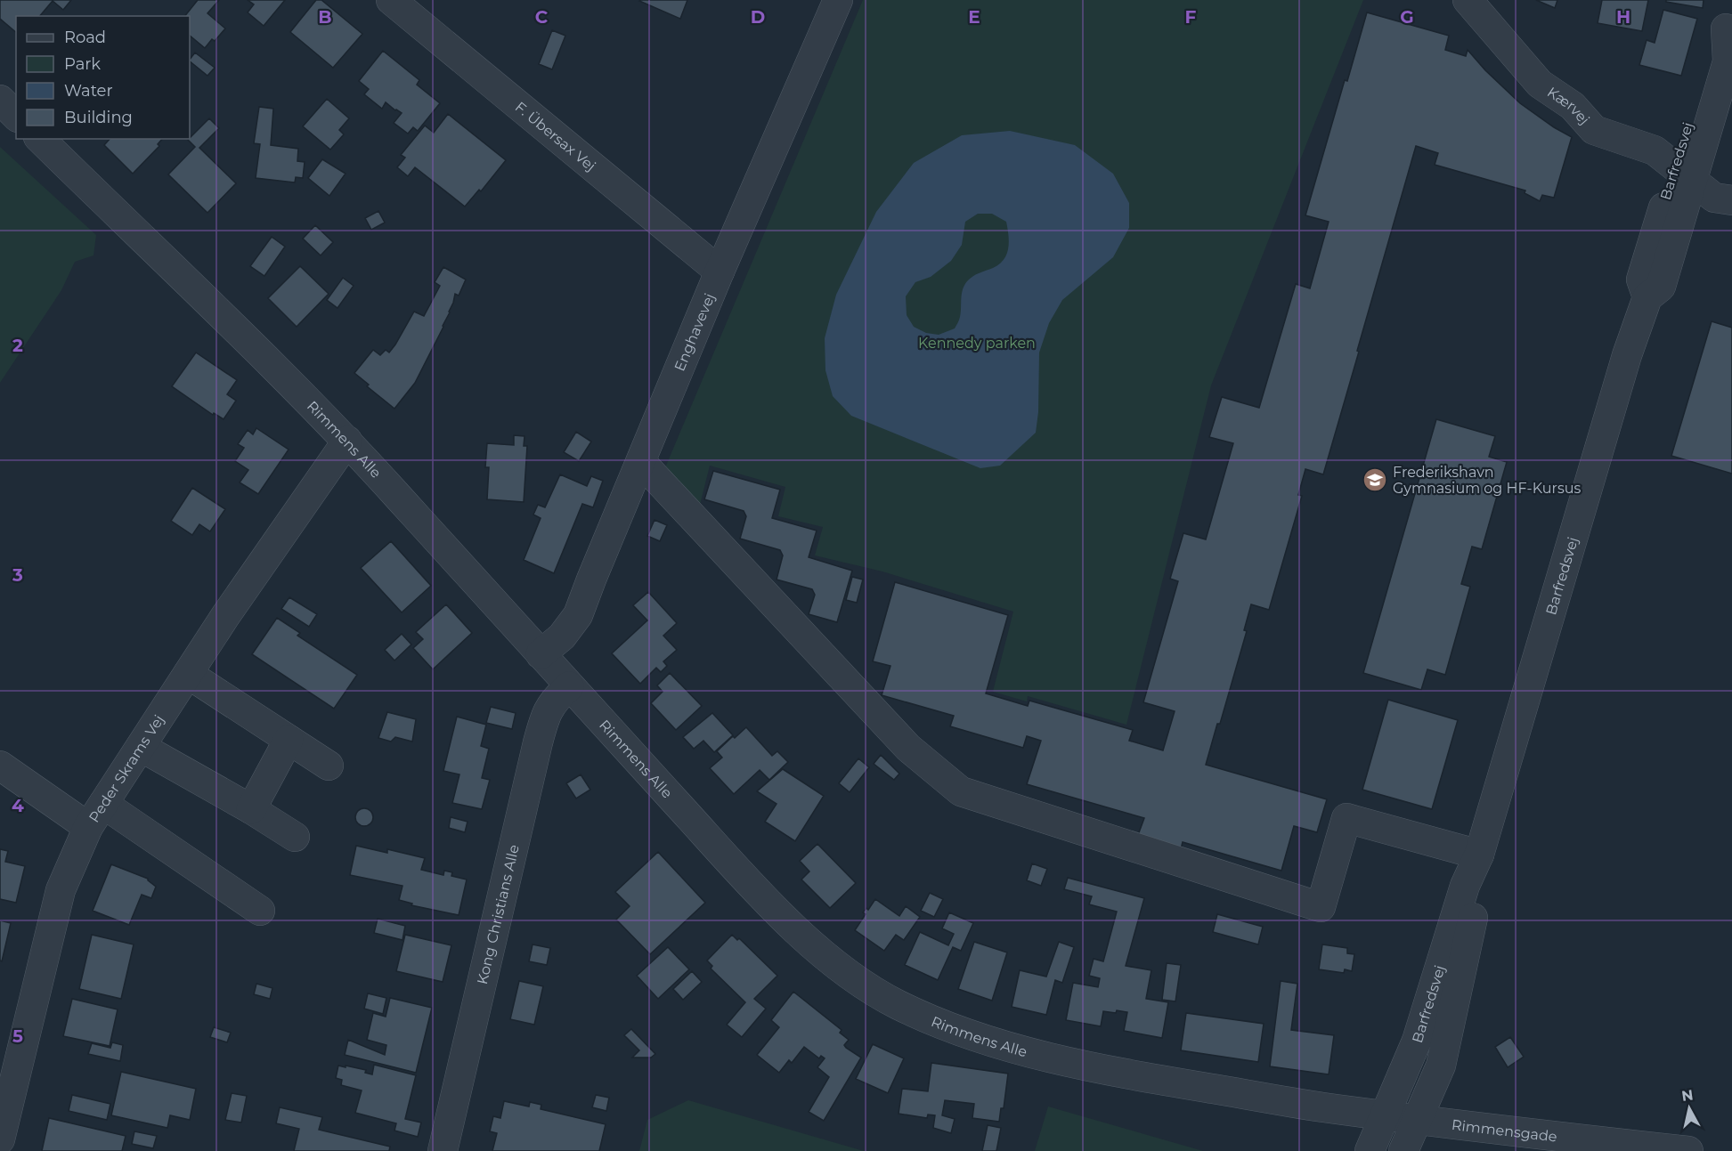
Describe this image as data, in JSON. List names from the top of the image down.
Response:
{
  "streets": {
    "street": [
      "Kærvej",
      "F. Übersax Vej",
      "Barfredsvej",
      "Enghavevej",
      "Rimmens Alle",
      "Peder Skrams Vej",
      "Kong Christians Alle",
      "Rimmensgade"
    ]
  },
  "crossings": [
    ["Kærvej", "Barfredsvej"],
    ["F. Übersax Vej", "Enghavevej"],
    ["Barfredsvej", "Rimmens Alle"],
    ["Barfredsvej", "Rimmensgade"],
    ["Enghavevej", "Rimmens Alle"],
    ["Rimmens Alle", "Peder Skrams Vej"],
    ["Rimmens Alle", "Kong Christians Alle"],
    ["Rimmens Alle", "Rimmensgade"]
  ],
  "parks": ["Kennedy parken"],
  "places": {
    "school or university": ["Frederikshavn Gymnasium og HF-Kursus"]
  },
  "legend": [
    "Road",
    "Park",
    "Water",
    "Building"
  ],
  "north": "top",
  "grid": {
    "columns": [
      "B",
      "C",
      "D",
      "E",
      "F",
      "G",
      "H"
    ],
    "rows": [
      "2",
      "3",
      "4",
      "5"
    ]
  }
}
